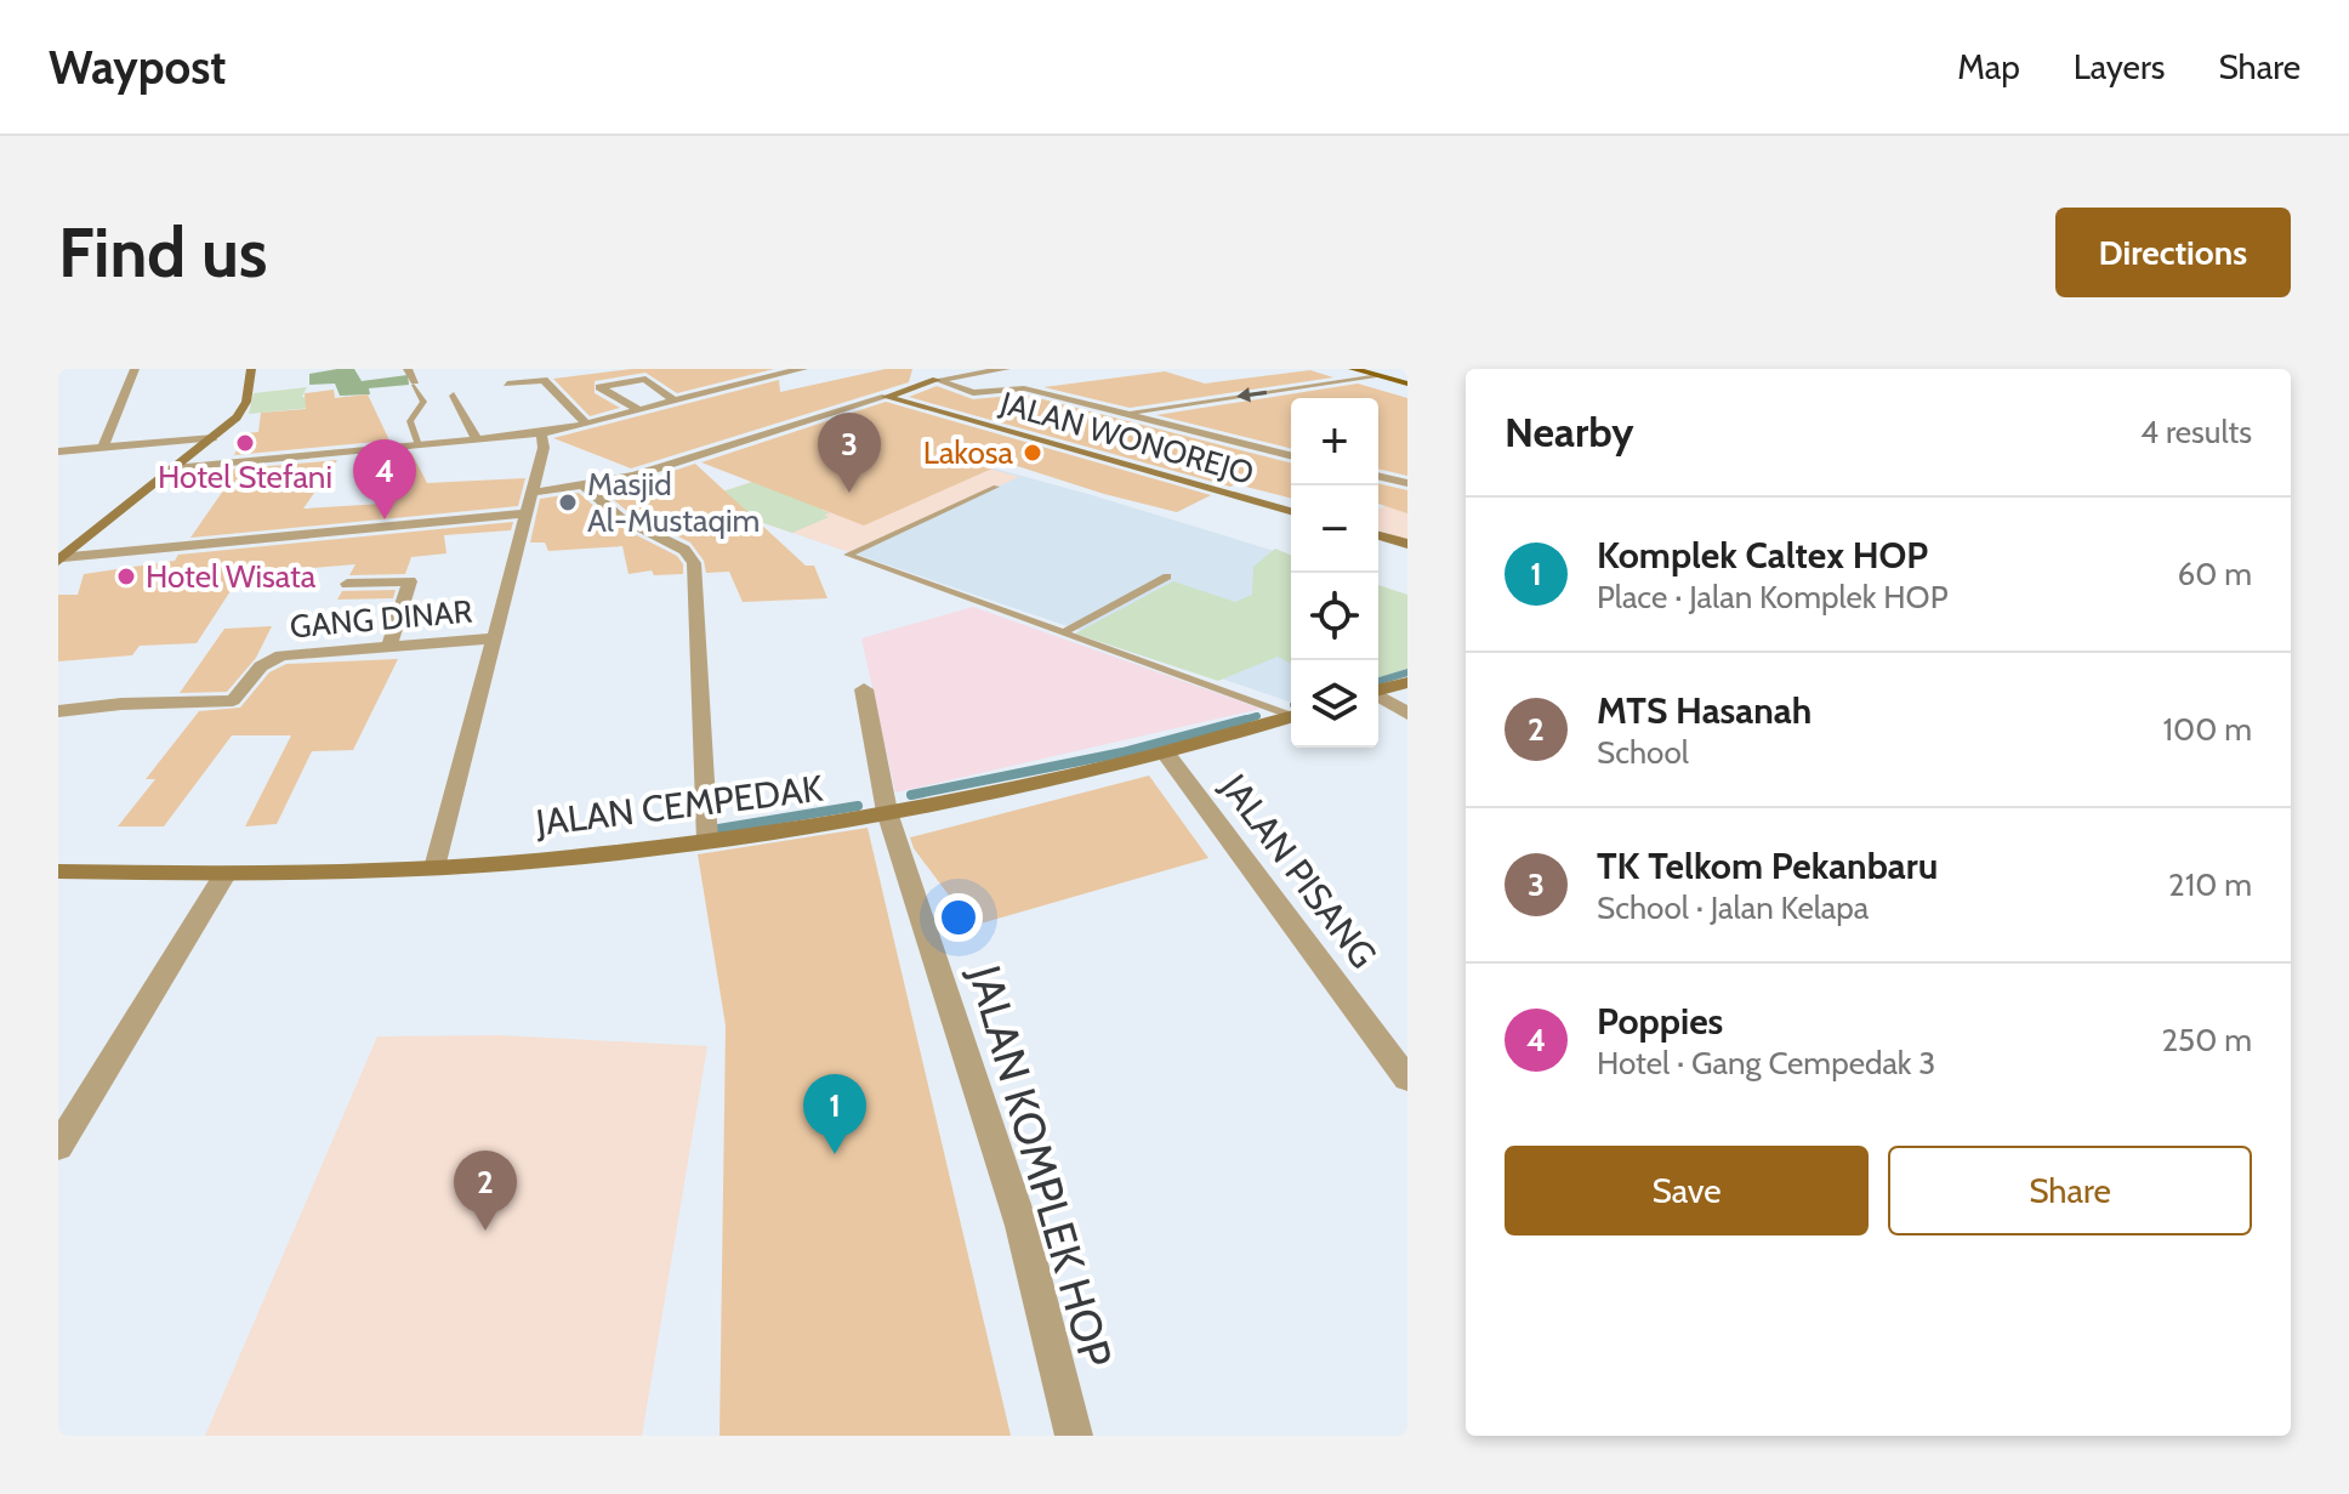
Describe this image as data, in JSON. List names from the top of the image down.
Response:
{
  "streets": {
    "street": [
      "JALAN WONOREJO",
      "GANG DINAR",
      "JALAN CEMPEDAK",
      "JALAN PISANG",
      "JALAN KOMPLEK HOP"
    ]
  },
  "crossings": [
    ["JALAN CEMPEDAK", "JALAN PISANG"],
    ["JALAN CEMPEDAK", "JALAN KOMPLEK HOP"]
  ],
  "places": [
    "Hotel Stefani",
    "Lakosa",
    "Masjid Al-Mustaqim",
    "Hotel Wisata"
  ],
  "page": {
    "header": "Waypost",
    "nav": ["Map", "Layers", "Share"],
    "buttons": [
      "Directions",
      ["Save", "Share"]
    ],
    "title": "Find us",
    "heading": ["Nearby", "4 results"],
    "map_buttons": ["+", "−"],
    "pins": [
      "3",
      "4",
      "1",
      "2"
    ],
    "list": [
      {
        "mark": "1",
        "name": "Komplek Caltex HOP",
        "note": "Place · Jalan Komplek HOP",
        "value": "60 m"
      },
      {
        "mark": "2",
        "name": "MTS Hasanah",
        "note": "School",
        "value": "100 m"
      },
      {
        "mark": "3",
        "name": "TK Telkom Pekanbaru",
        "note": "School · Jalan Kelapa",
        "value": "210 m"
      },
      {
        "mark": "4",
        "name": "Poppies",
        "note": "Hotel · Gang Cempedak 3",
        "value": "250 m"
      }
    ]
  }
}
